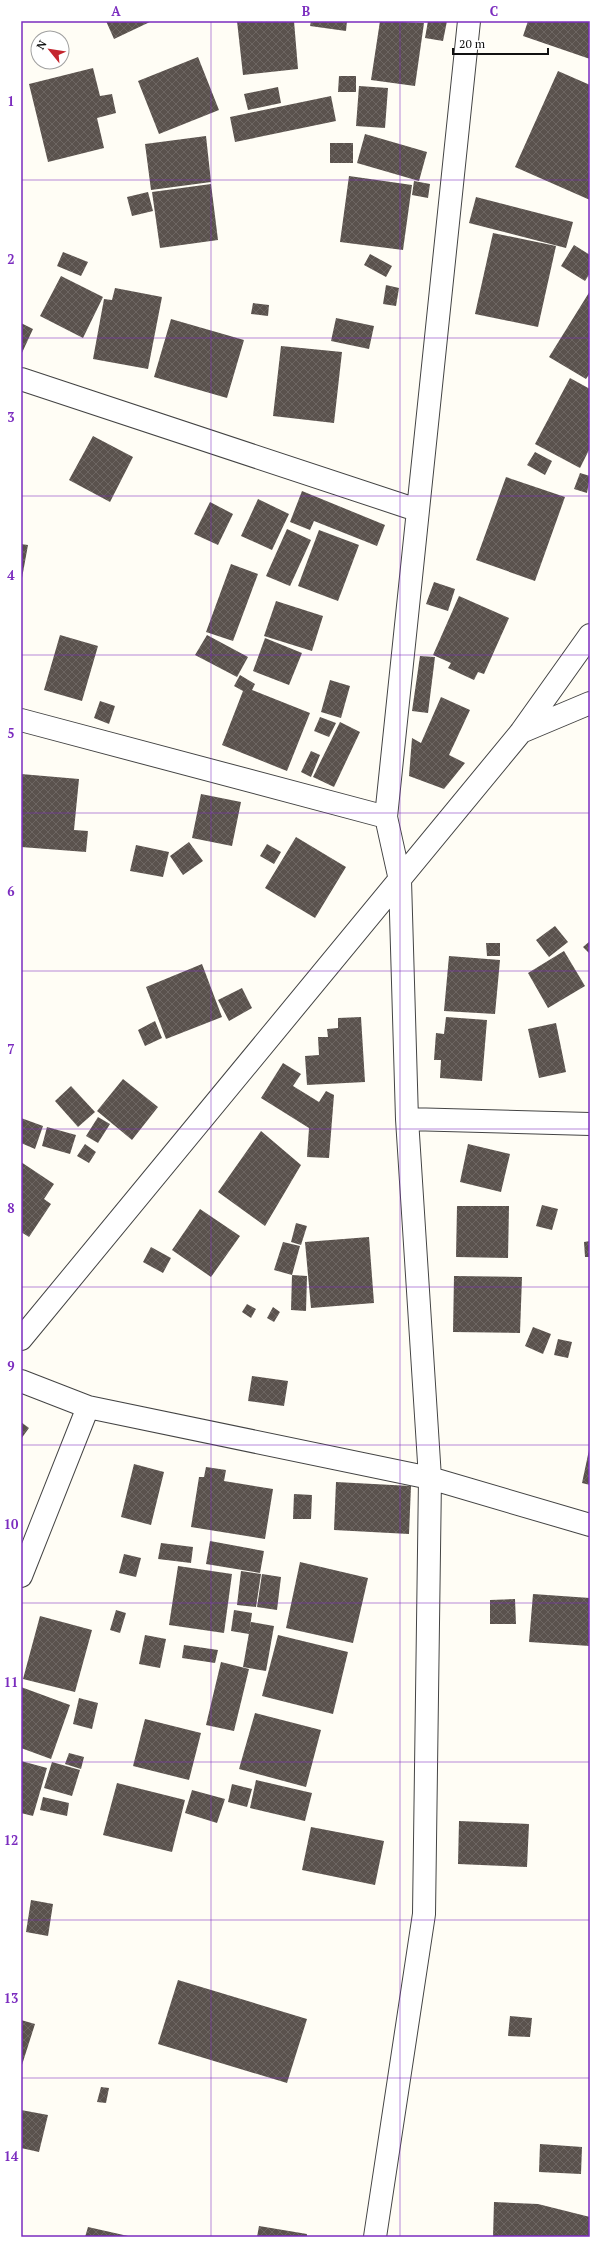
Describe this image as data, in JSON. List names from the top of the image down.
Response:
{
  "scale_bar": "20 m",
  "north": "top left",
  "grid": {
    "columns": ["A", "B", "C"],
    "rows": [
      "1",
      "2",
      "3",
      "4",
      "5",
      "6",
      "7",
      "8",
      "9",
      "10",
      "11",
      "12",
      "13",
      "14"
    ]
  }
}
